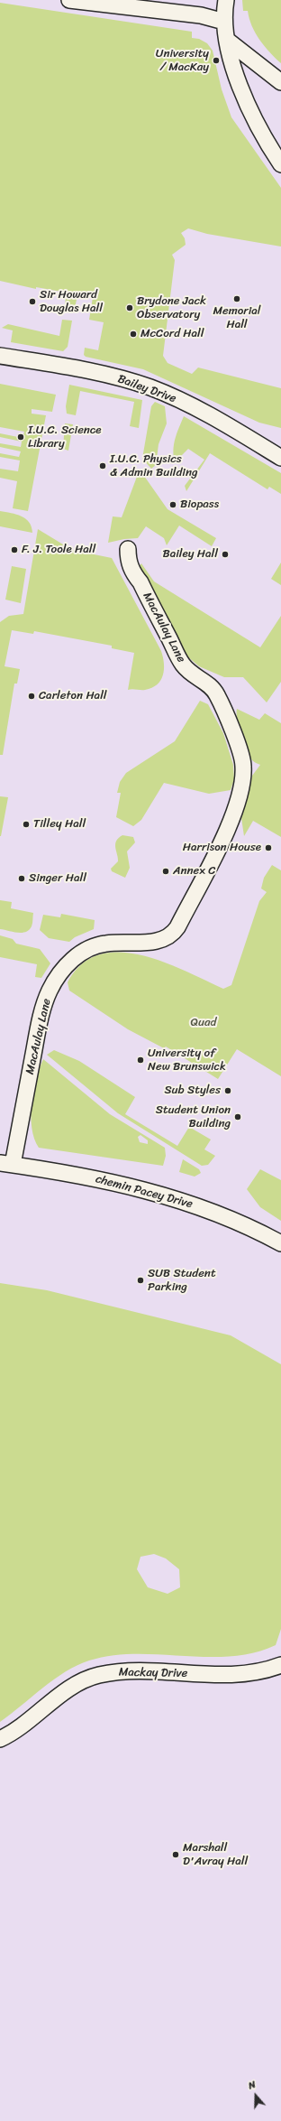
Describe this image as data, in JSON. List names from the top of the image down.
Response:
{
  "streets": {
    "street": [
      "Bailey Drive",
      "MacAulay Lane",
      "chemin Pacey Drive",
      "Mackay Drive"
    ]
  },
  "crossings": [
    ["MacAulay Lane", "chemin Pacey Drive"]
  ],
  "parks": ["Quad"],
  "places": [
    "University / MacKay",
    "Memorial Hall",
    "Sir Howard Douglas Hall",
    "Brydone Jack Observatory",
    "McCord Hall",
    "I.U.C. Science Library",
    "I.U.C. Physics & Admin Building",
    "Biopass",
    "F. J. Toole Hall",
    "Bailey Hall",
    "Carleton Hall",
    "Tilley Hall",
    "Harrison House",
    "Annex C",
    "Singer Hall",
    "University of New Brunswick",
    "Sub Styles",
    "Student Union Building",
    "SUB Student Parking",
    "Marshall D'Avray Hall"
  ],
  "north": "top"
}
